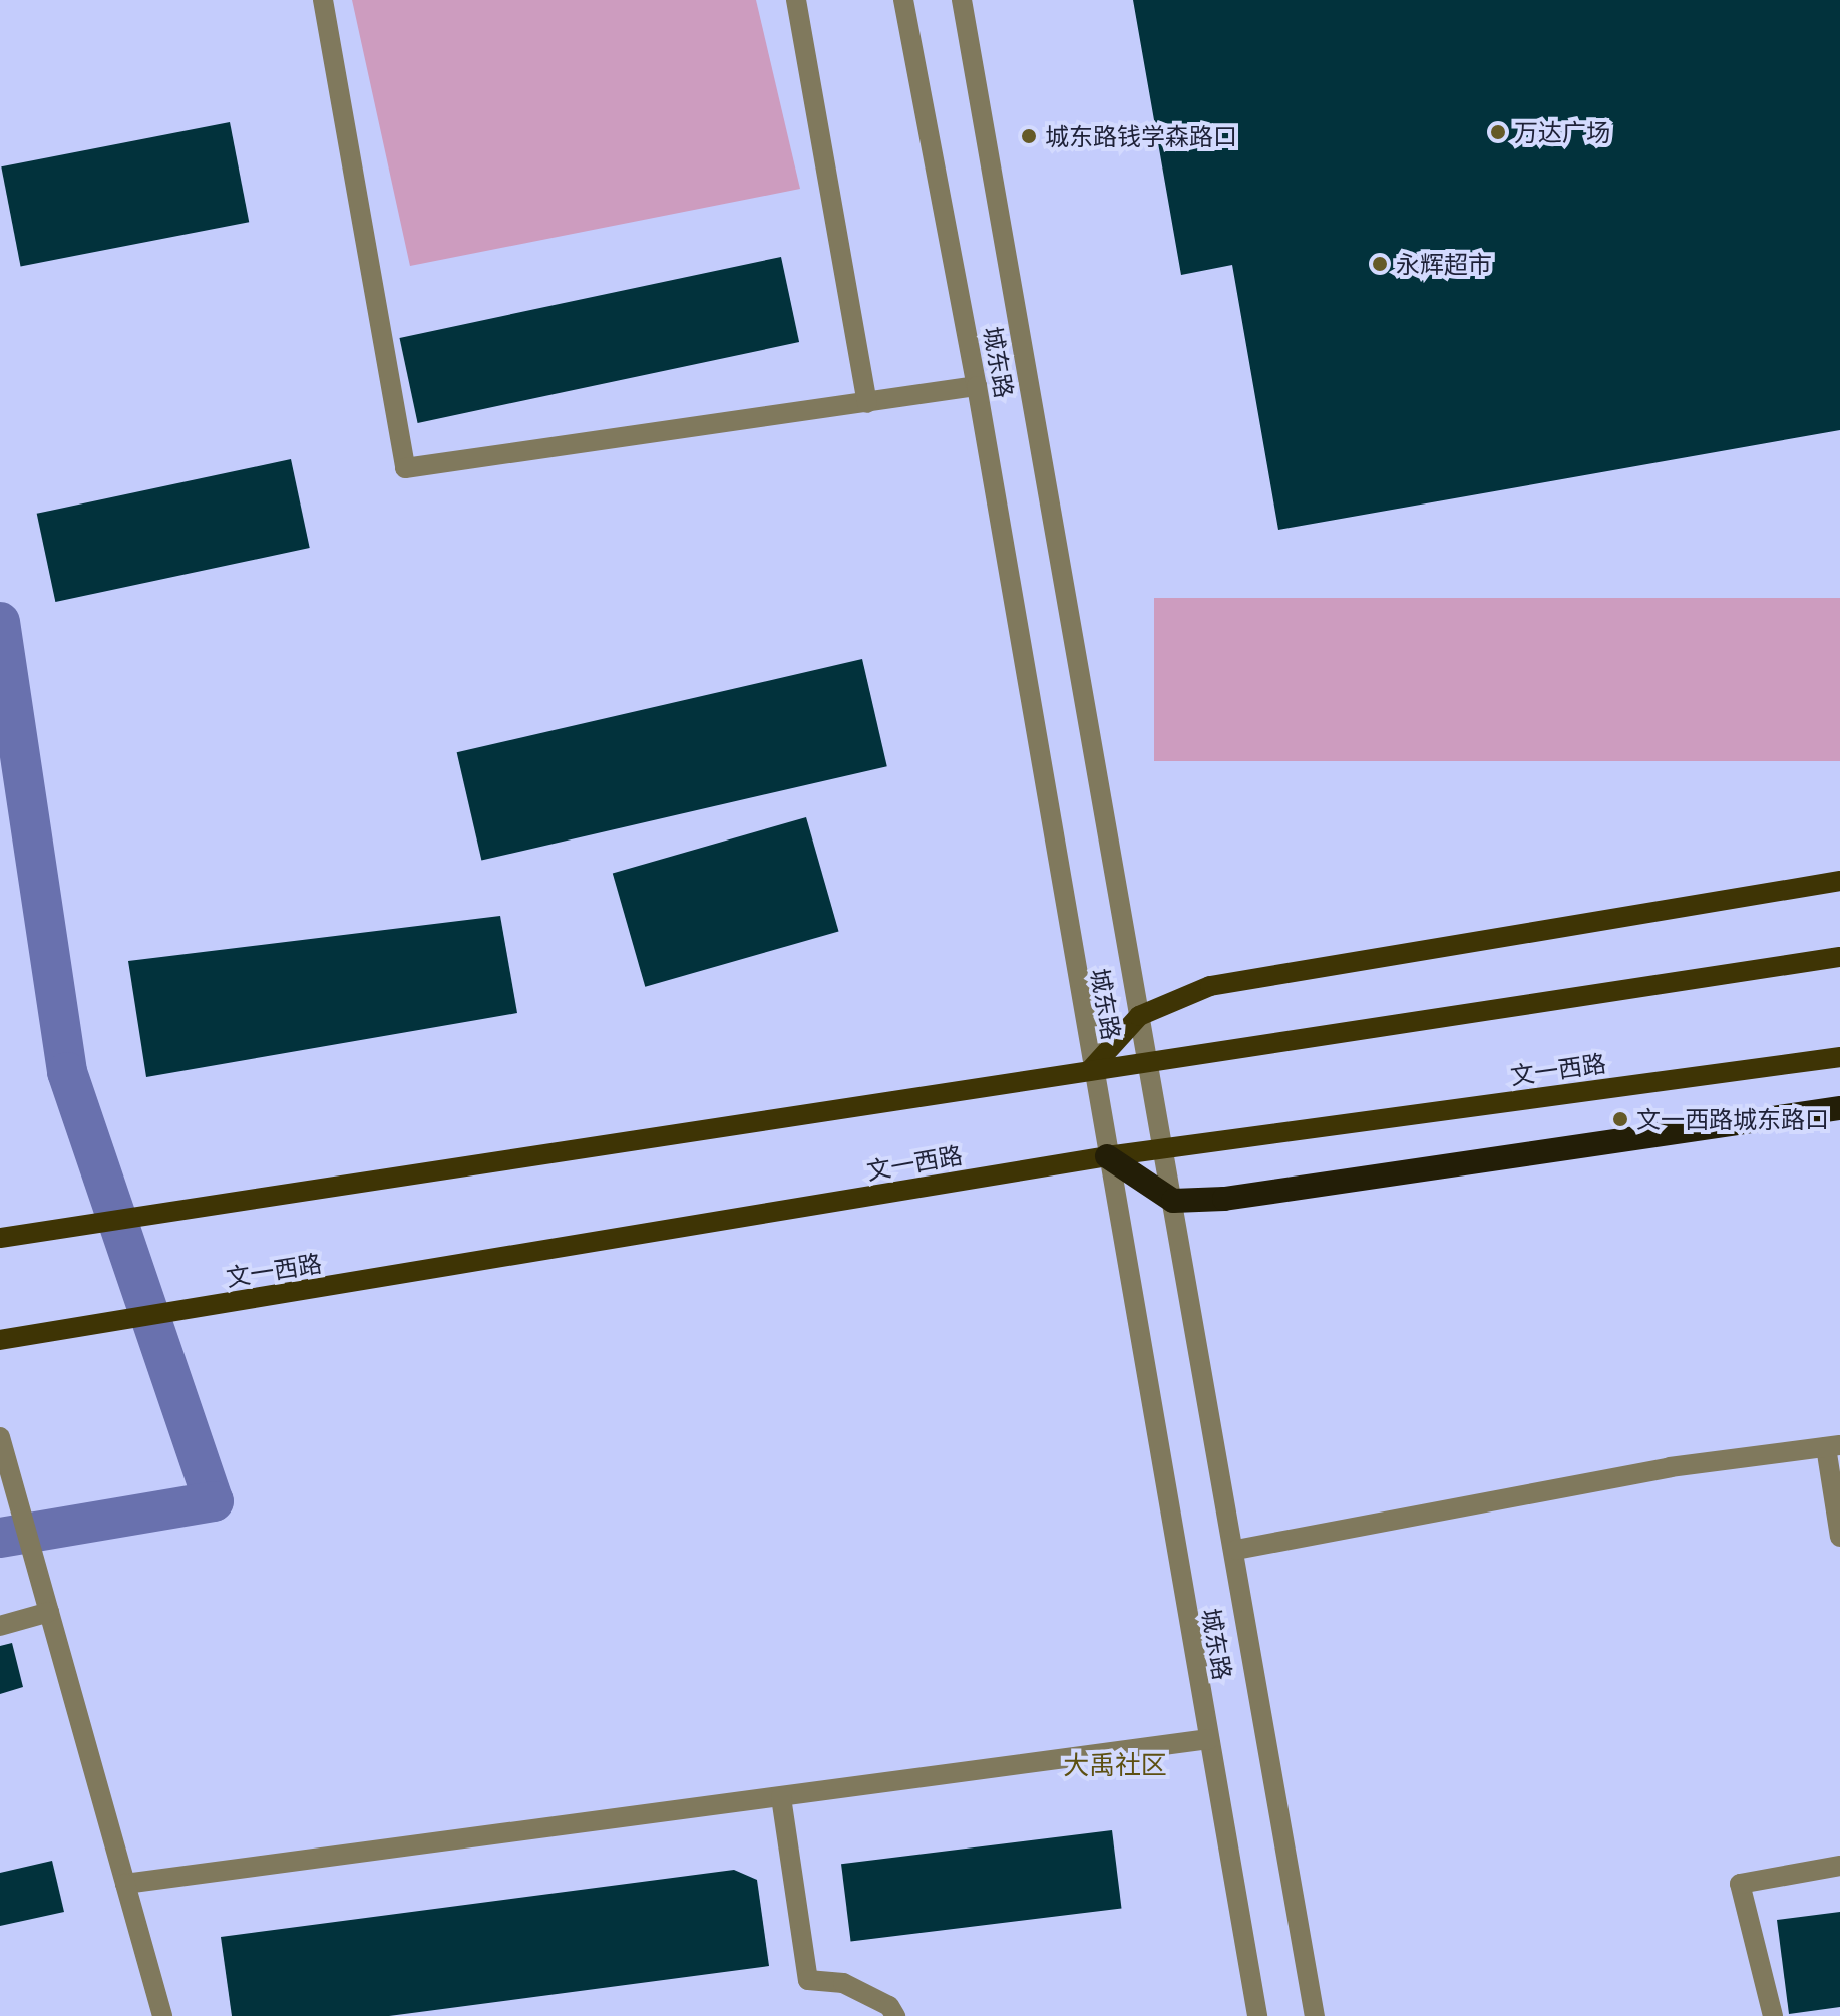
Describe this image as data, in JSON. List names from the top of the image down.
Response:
{
  "streets": {
    "main road": ["文一西路"],
    "street": ["城东路"]
  },
  "crossings": [
    ["城东路", "文一西路"]
  ],
  "districts": ["大禹社区"],
  "places": [
    "万达广场",
    "城东路钱学森路口",
    "永辉超市",
    "文一西路城东路口"
  ]
}
